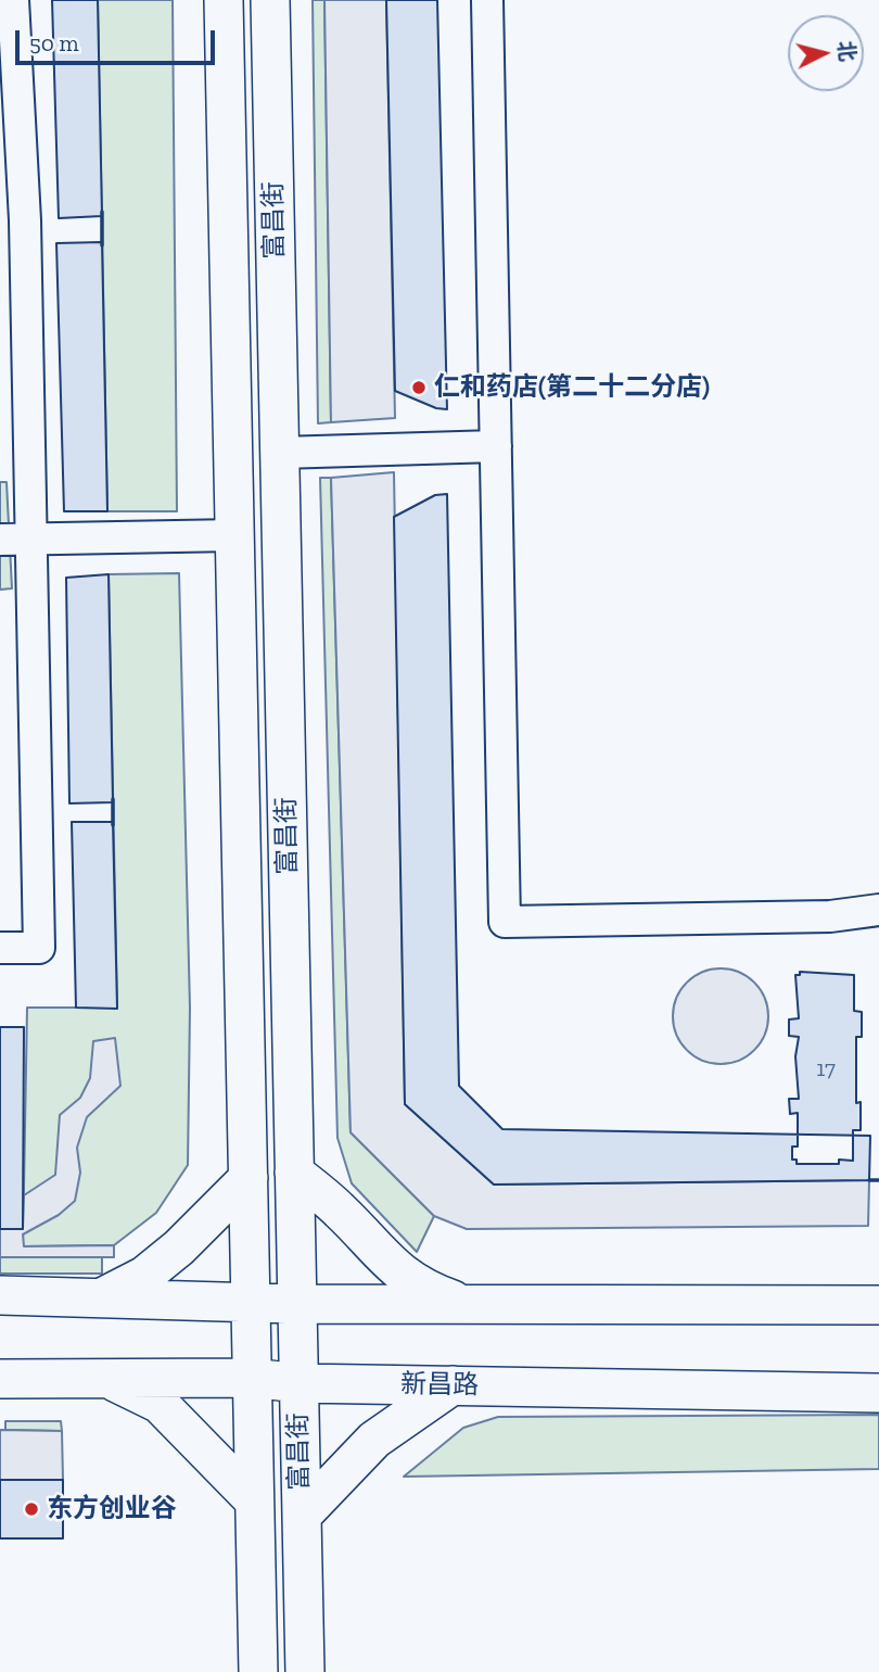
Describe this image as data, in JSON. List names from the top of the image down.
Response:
{
  "streets": {
    "main road": ["富昌街", "新昌路"]
  },
  "crossings": [
    ["富昌街", "新昌路"]
  ],
  "places": ["仁和药店(第二十二分店)", "东方创业谷"],
  "house_numbers": ["17"],
  "scale_bar": "50 m",
  "north": "right"
}
